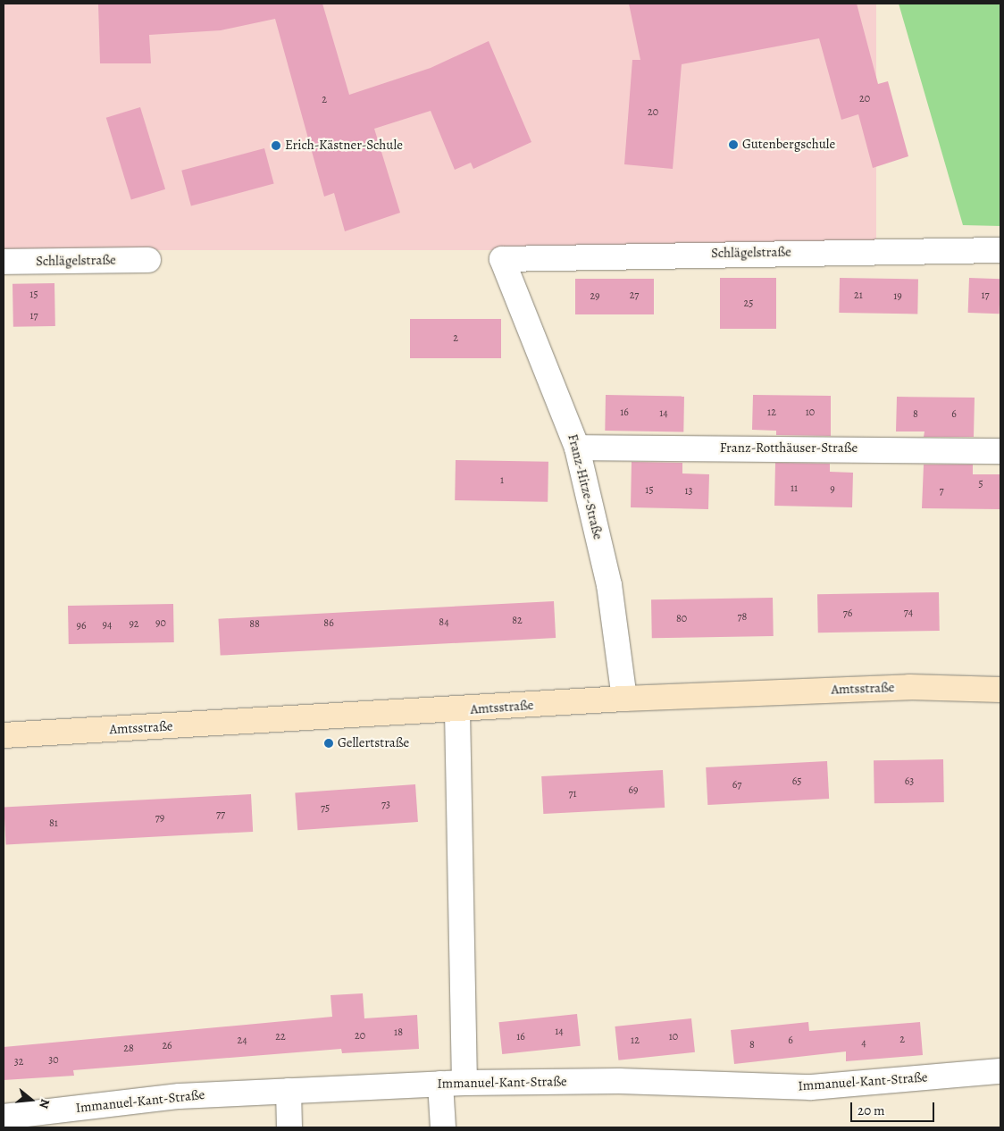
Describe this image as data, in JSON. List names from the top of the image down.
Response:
{
  "streets": {
    "street": [
      "Schlägelstraße",
      "Franz-Rotthäuser-Straße",
      "Franz-Hitze-Straße",
      "Amtsstraße",
      "Immanuel-Kant-Straße"
    ]
  },
  "crossings": [
    ["Schlägelstraße", "Franz-Hitze-Straße"],
    ["Franz-Rotthäuser-Straße", "Franz-Hitze-Straße"],
    ["Franz-Hitze-Straße", "Amtsstraße"]
  ],
  "places": ["Gutenbergschule", "Erich-Kästner-Schule", "Gellertstraße"],
  "house_numbers": [
    "20",
    "2",
    "20",
    "15",
    "27",
    "21",
    "17",
    "29",
    "19",
    "25",
    "17",
    "2",
    "16",
    "12",
    "10",
    "14",
    "8",
    "6",
    "1",
    "5",
    "11",
    "9",
    "15",
    "13",
    "7",
    "74",
    "76",
    "78",
    "80",
    "82",
    "84",
    "90",
    "86",
    "92",
    "88",
    "94",
    "96",
    "65",
    "63",
    "67",
    "69",
    "71",
    "73",
    "75",
    "77",
    "79",
    "81",
    "14",
    "18",
    "20",
    "22",
    "16",
    "10",
    "2",
    "24",
    "12",
    "6",
    "4",
    "8",
    "26",
    "28",
    "30",
    "32"
  ],
  "scale_bar": "20 m",
  "north": "right"
}
